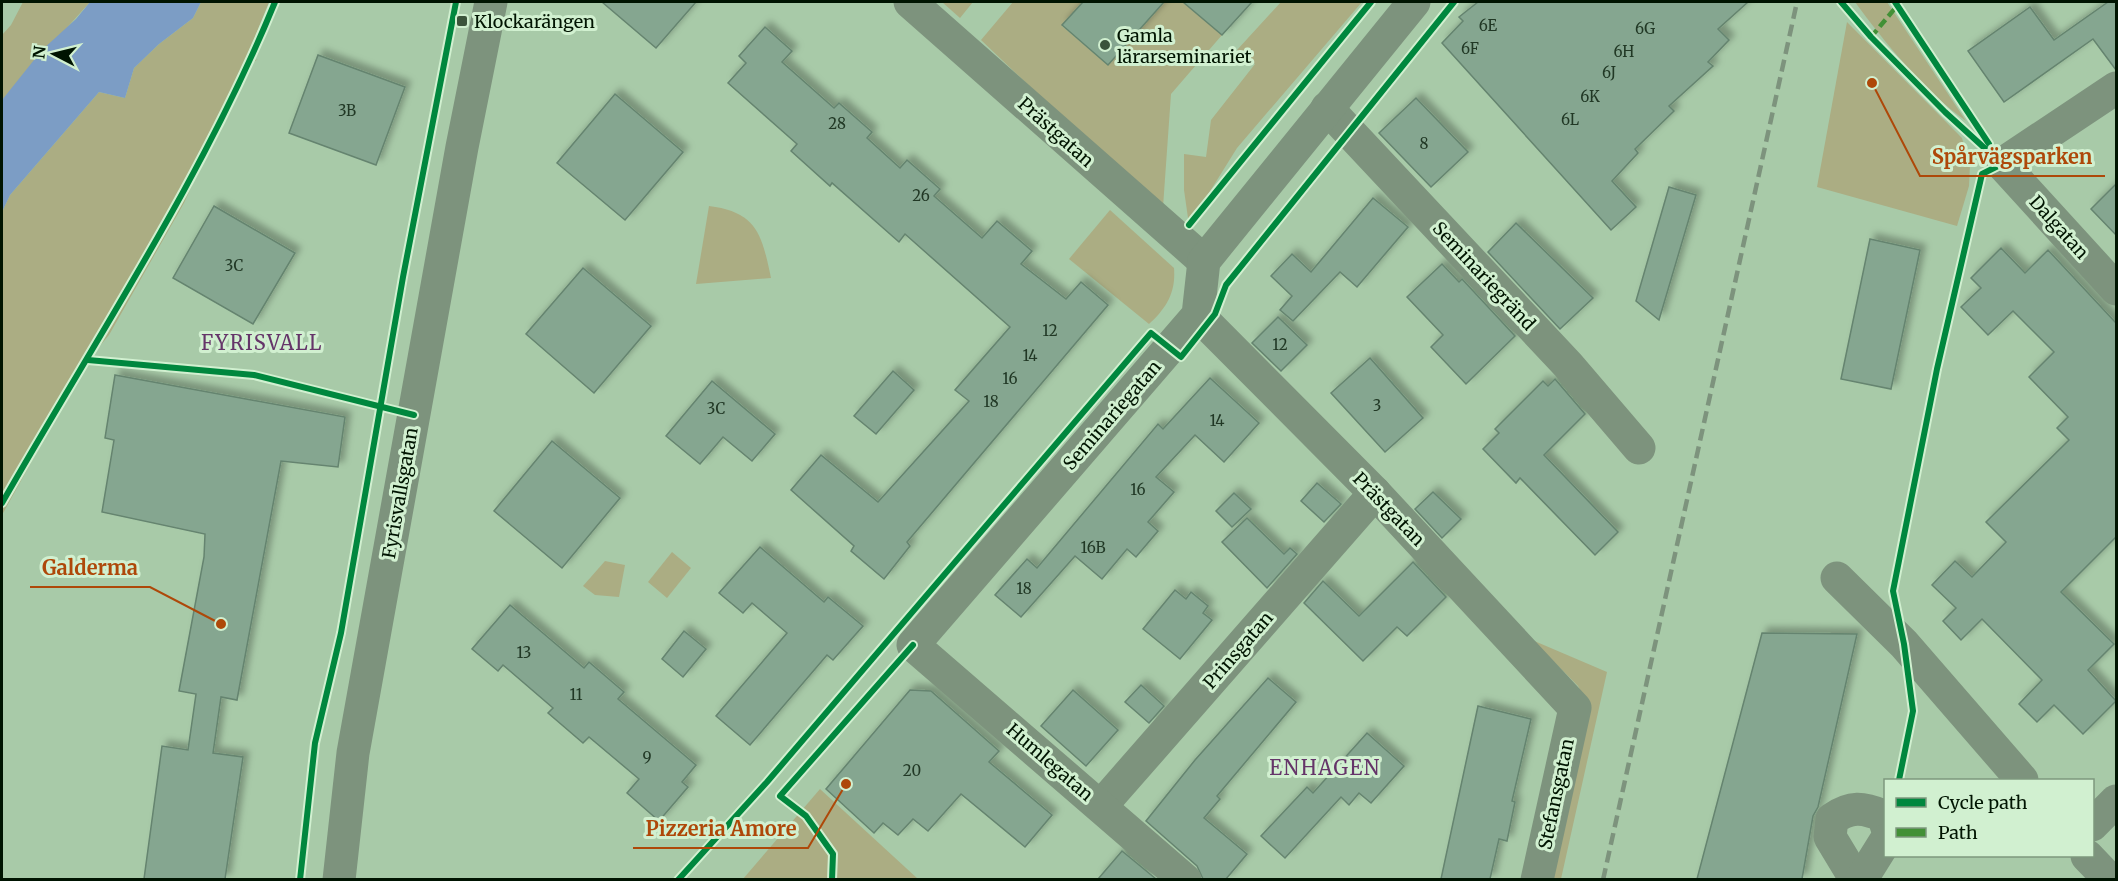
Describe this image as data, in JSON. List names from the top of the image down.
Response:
{
  "streets": {
    "street": [
      "Prästgatan",
      "Dalgatan",
      "Seminariegränd",
      "Seminariegatan",
      "Fyrisvallsgatan",
      "Prinsgatan",
      "Humlegatan",
      "Stefansgatan"
    ]
  },
  "crossings": [
    ["Prästgatan", "Seminariegatan"],
    ["Prästgatan", "Prinsgatan"],
    ["Prästgatan", "Stefansgatan"],
    ["Seminariegatan", "Humlegatan"],
    ["Prinsgatan", "Humlegatan"]
  ],
  "districts": ["FYRISVALL", "ENHAGEN"],
  "places": {
    "transit": ["Klockarängen"],
    "other": [
      "Gamla lärarseminariet",
      "Spårvägsparken",
      "Galderma",
      "Pizzeria Amore"
    ]
  },
  "house_numbers": [
    "6E",
    "6G",
    "6F",
    "6H",
    "6J",
    "6K",
    "3B",
    "6L",
    "28",
    "8",
    "26",
    "3C",
    "12",
    "12",
    "14",
    "16",
    "18",
    "3",
    "3C",
    "14",
    "16",
    "16B",
    "18",
    "13",
    "11",
    "9",
    "20"
  ],
  "legend": ["Cycle path", "Path"],
  "north": "left"
}
